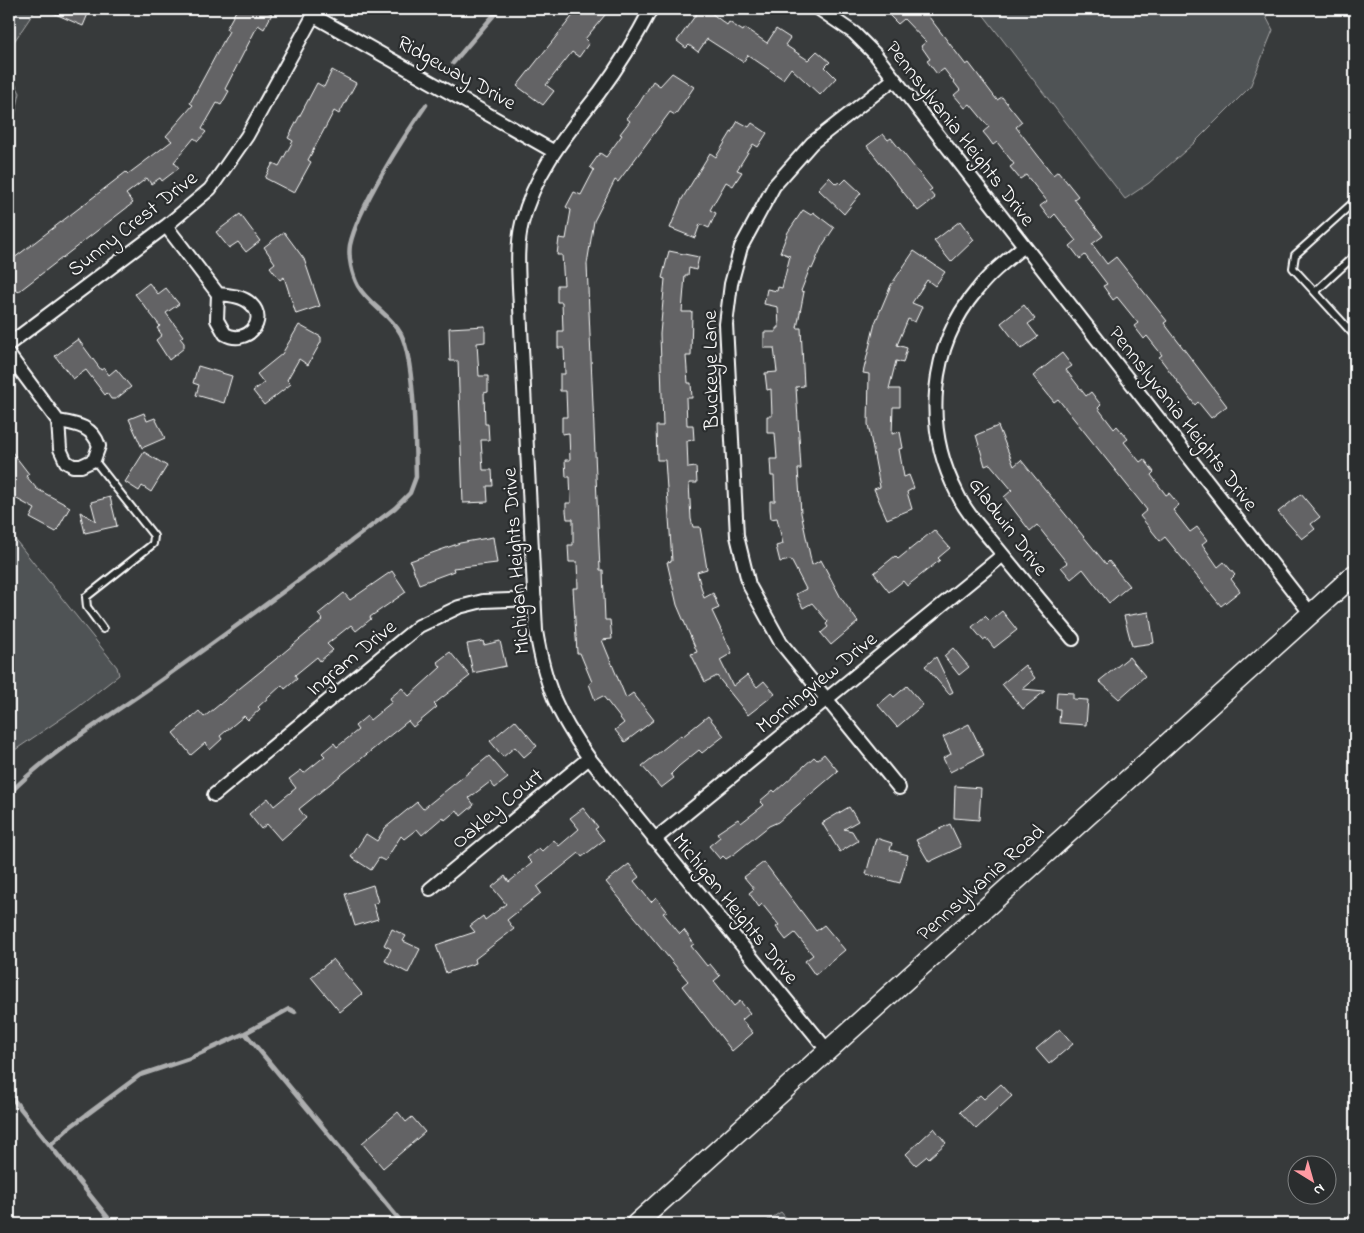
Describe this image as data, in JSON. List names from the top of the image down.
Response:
{
  "streets": {
    "street": [
      "Ridgeway Drive",
      "Pennsylvania Heights Drive",
      "Sunny Crest Drive",
      "Buckeye Lane",
      "Pennslyvania Heights Drive",
      "Gladwin Drive",
      "Michigan Heights Drive",
      "Ingram Drive",
      "Morningview Drive",
      "Oakley Court",
      "Pennsylvania Road"
    ]
  },
  "crossings": [
    ["Ridgeway Drive", "Sunny Crest Drive"],
    ["Ridgeway Drive", "Michigan Heights Drive"],
    ["Pennsylvania Heights Drive", "Buckeye Lane"],
    ["Pennsylvania Heights Drive", "Pennslyvania Heights Drive"],
    ["Pennsylvania Heights Drive", "Gladwin Drive"],
    ["Buckeye Lane", "Morningview Drive"],
    ["Pennslyvania Heights Drive", "Gladwin Drive"],
    ["Pennslyvania Heights Drive", "Pennsylvania Road"],
    ["Gladwin Drive", "Morningview Drive"],
    ["Michigan Heights Drive", "Ingram Drive"],
    ["Michigan Heights Drive", "Morningview Drive"],
    ["Michigan Heights Drive", "Oakley Court"],
    ["Michigan Heights Drive", "Pennsylvania Road"]
  ],
  "north": "bottom right"
}
